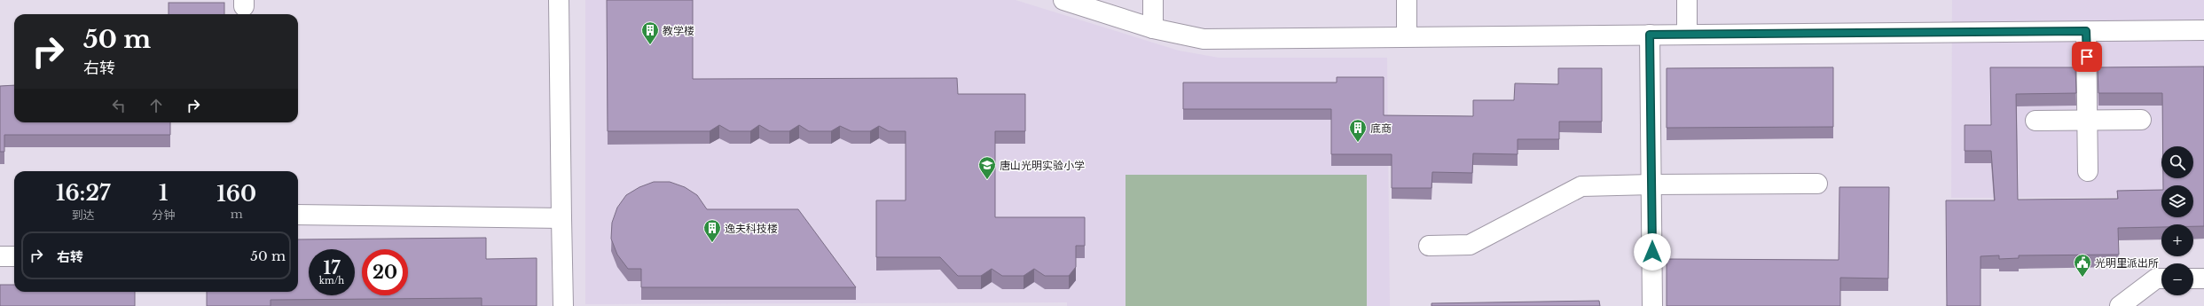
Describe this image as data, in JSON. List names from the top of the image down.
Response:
{
  "places": {
    "building": ["教学楼", "底商", "逸夫科技楼"],
    "school or university": ["唐山光明实验小学"],
    "public building": ["光明里派出所"]
  },
  "page": {
    "turn": ["50 m", "右转"],
    "map_buttons": ["+", "−"],
    "eta": [
      "16:27",
      "到达",
      "1",
      "分钟",
      "160",
      "m"
    ],
    "list": [
      {
        "name": "右转",
        "value": "50 m"
      }
    ],
    "speed": "17 km/h",
    "limit": "20"
  }
}
